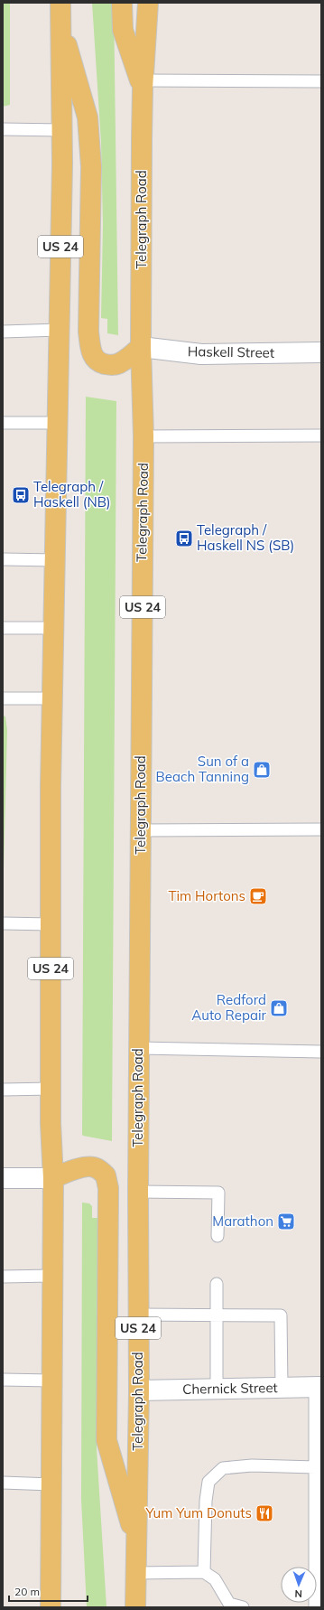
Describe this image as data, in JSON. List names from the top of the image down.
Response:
{
  "streets": {
    "main road": ["Telegraph Road", "US 24"],
    "street": ["Haskell Street", "Chernick Street"]
  },
  "crossings": [
    ["Telegraph Road", "Haskell Street"],
    ["Telegraph Road", "Chernick Street"]
  ],
  "places": {
    "bus stop": ["Telegraph / Haskell (NB)", "Telegraph / Haskell NS (SB)"],
    "shop": ["Sun of a Beach Tanning", "Redford Auto Repair"],
    "cafe": ["Tim Hortons"],
    "supermarket": ["Marathon"],
    "restaurant": ["Yum Yum Donuts"]
  },
  "scale_bar": "20 m",
  "north": "bottom"
}
